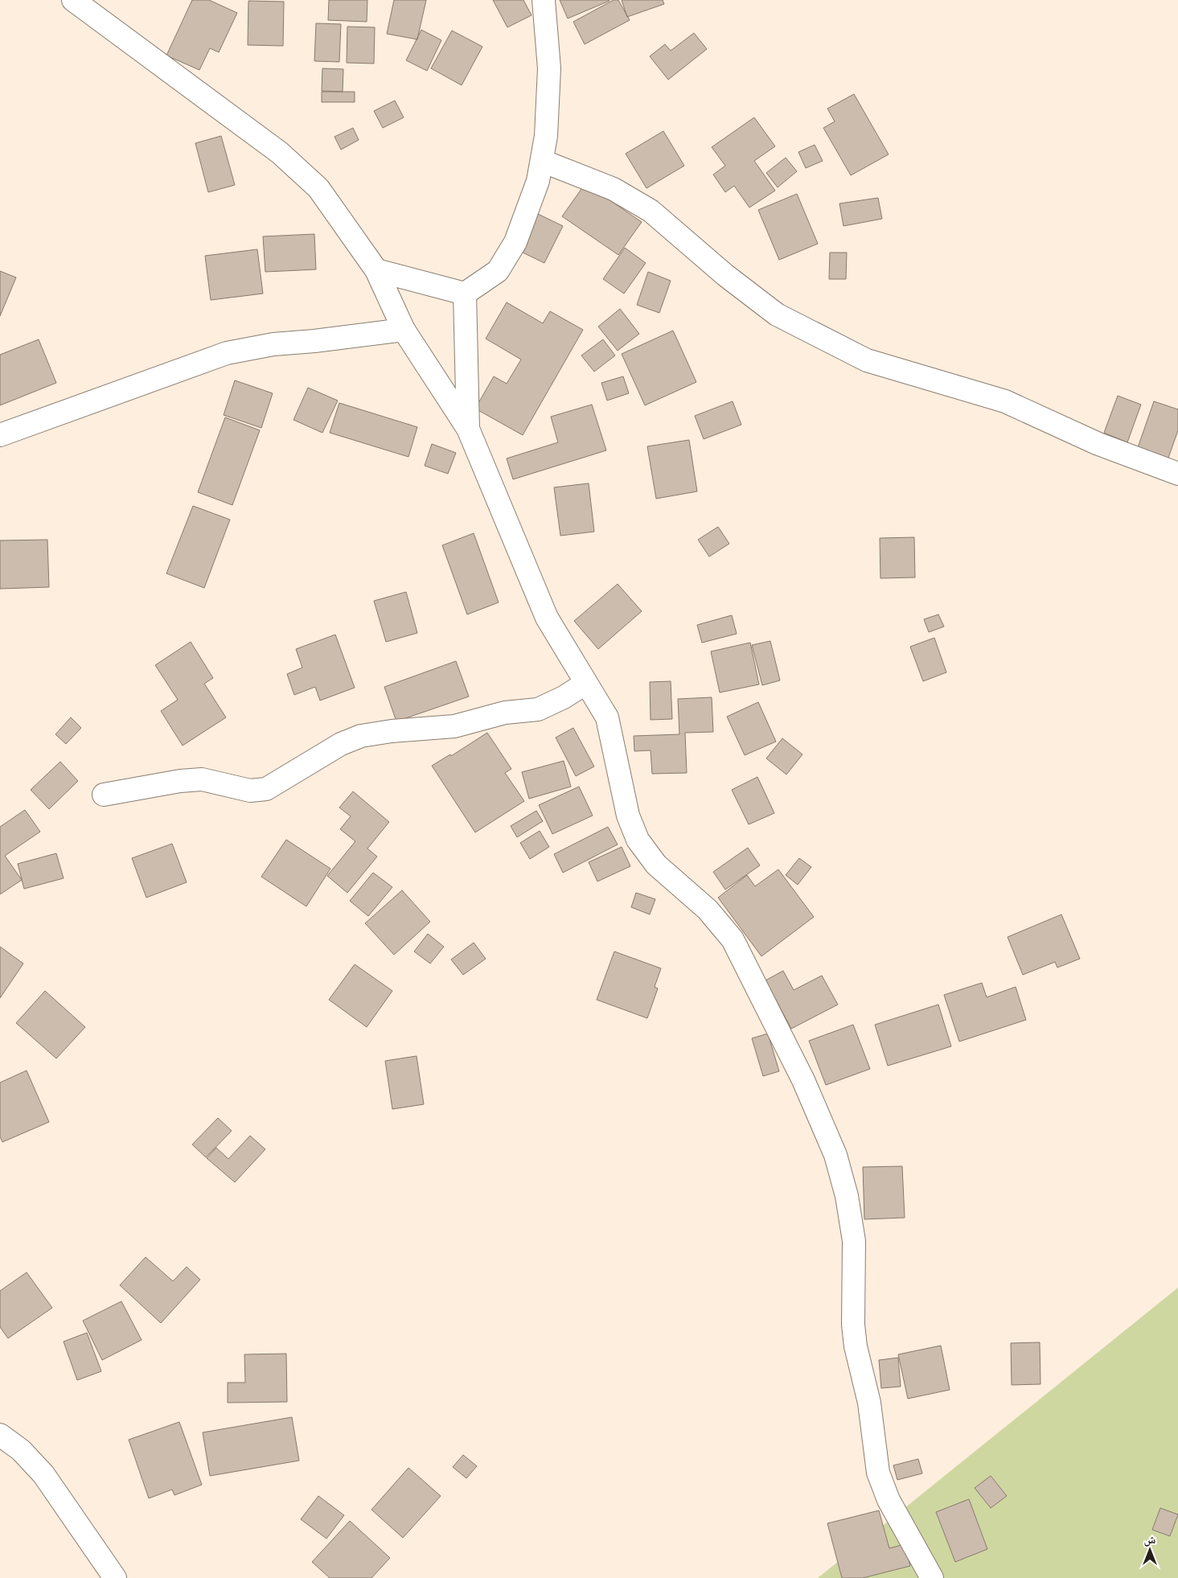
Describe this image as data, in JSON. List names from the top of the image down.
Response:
{
  "north": "top"
}
